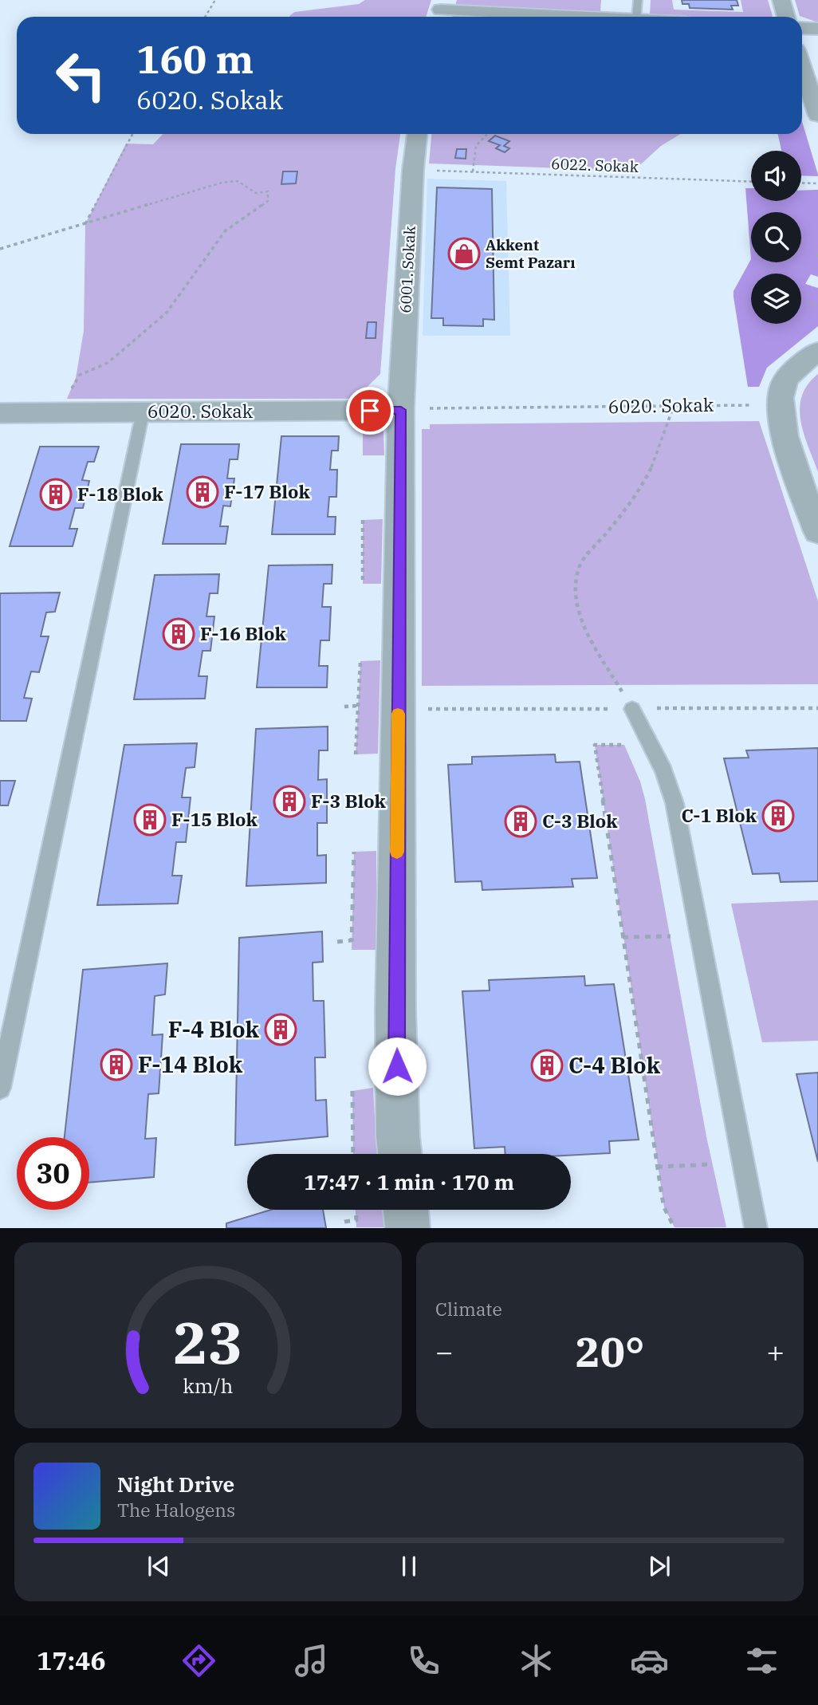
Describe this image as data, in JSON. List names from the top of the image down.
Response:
{
  "streets": {
    "street": ["6001. Sokak", "6020. Sokak"],
    "path": ["6022. Sokak"]
  },
  "crossings": [
    ["6001. Sokak", "6020. Sokak"]
  ],
  "places": {
    "shop": ["Akkent Semt Pazarı"],
    "building": [
      "F-17 Blok",
      "F-18 Blok",
      "F-16 Blok",
      "F-3 Blok",
      "C-1 Blok",
      "F-15 Blok",
      "C-3 Blok",
      "F-4 Blok",
      "F-14 Blok",
      "C-4 Blok"
    ]
  },
  "page": {
    "turn": ["160 m", "6020. Sokak"],
    "limit": "30",
    "trip": "17:47 · 1 min · 170 m",
    "tile": "Climate",
    "heat": ["−", "20°", "+"],
    "song": ["Night Drive", "The Halogens"],
    "tabs": "17:46",
    "gauge": ["23", "km/h"]
  }
}
